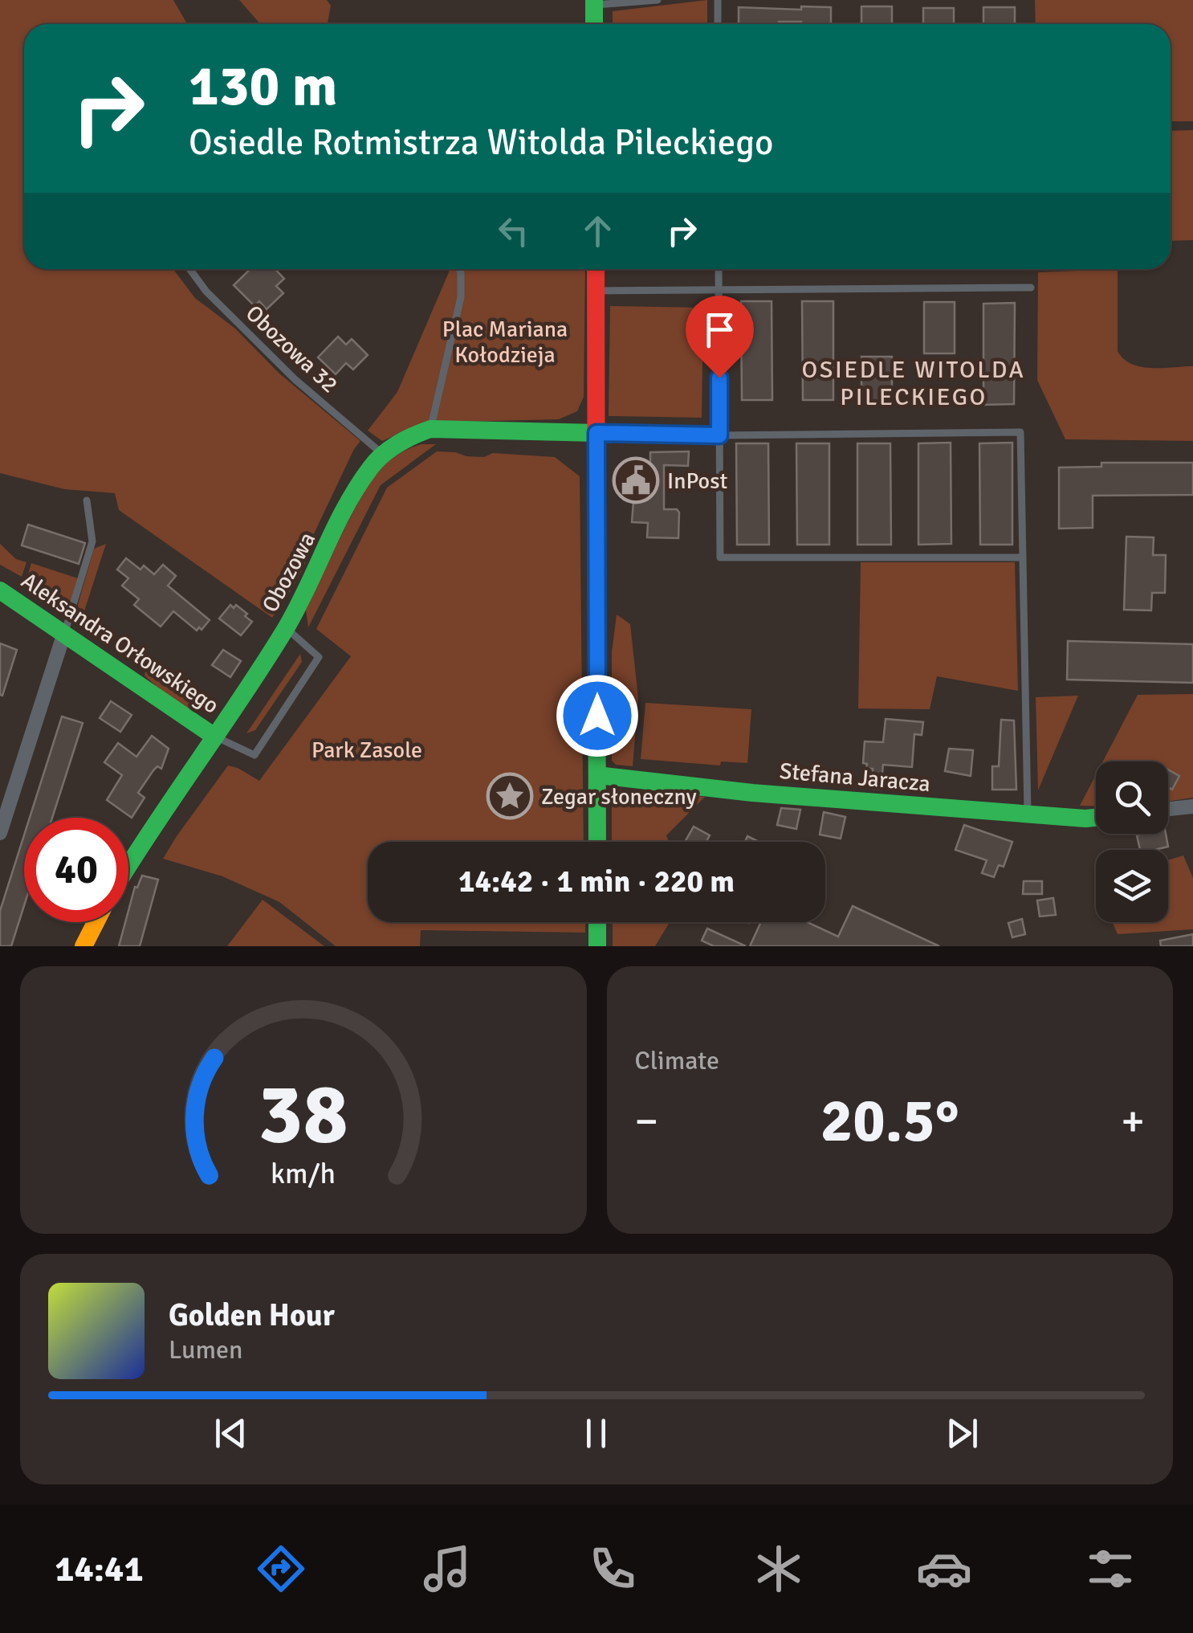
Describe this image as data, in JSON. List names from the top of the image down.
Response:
{
  "streets": {
    "street": ["Obozowa", "Aleksandra Orłowskiego", "Stefana Jaracza"],
    "lane": ["Obozowa 32"]
  },
  "crossings": [
    ["Obozowa 32", "Obozowa"],
    ["Obozowa", "Aleksandra Orłowskiego"]
  ],
  "districts": ["OSIEDLE WITOLDA PILECKIEGO"],
  "parks": ["Plac Mariana Kołodzieja", "Park Zasole"],
  "places": {
    "public building": ["InPost"],
    "place": ["Zegar słoneczny"]
  },
  "page": {
    "turn": ["130 m", "Osiedle Rotmistrza Witolda Pileckiego"],
    "limit": "40",
    "trip": "14:42 · 1 min · 220 m",
    "tile": "Climate",
    "heat": ["−", "20.5°", "+"],
    "song": ["Golden Hour", "Lumen"],
    "tabs": "14:41",
    "gauge": ["38", "km/h"]
  }
}
